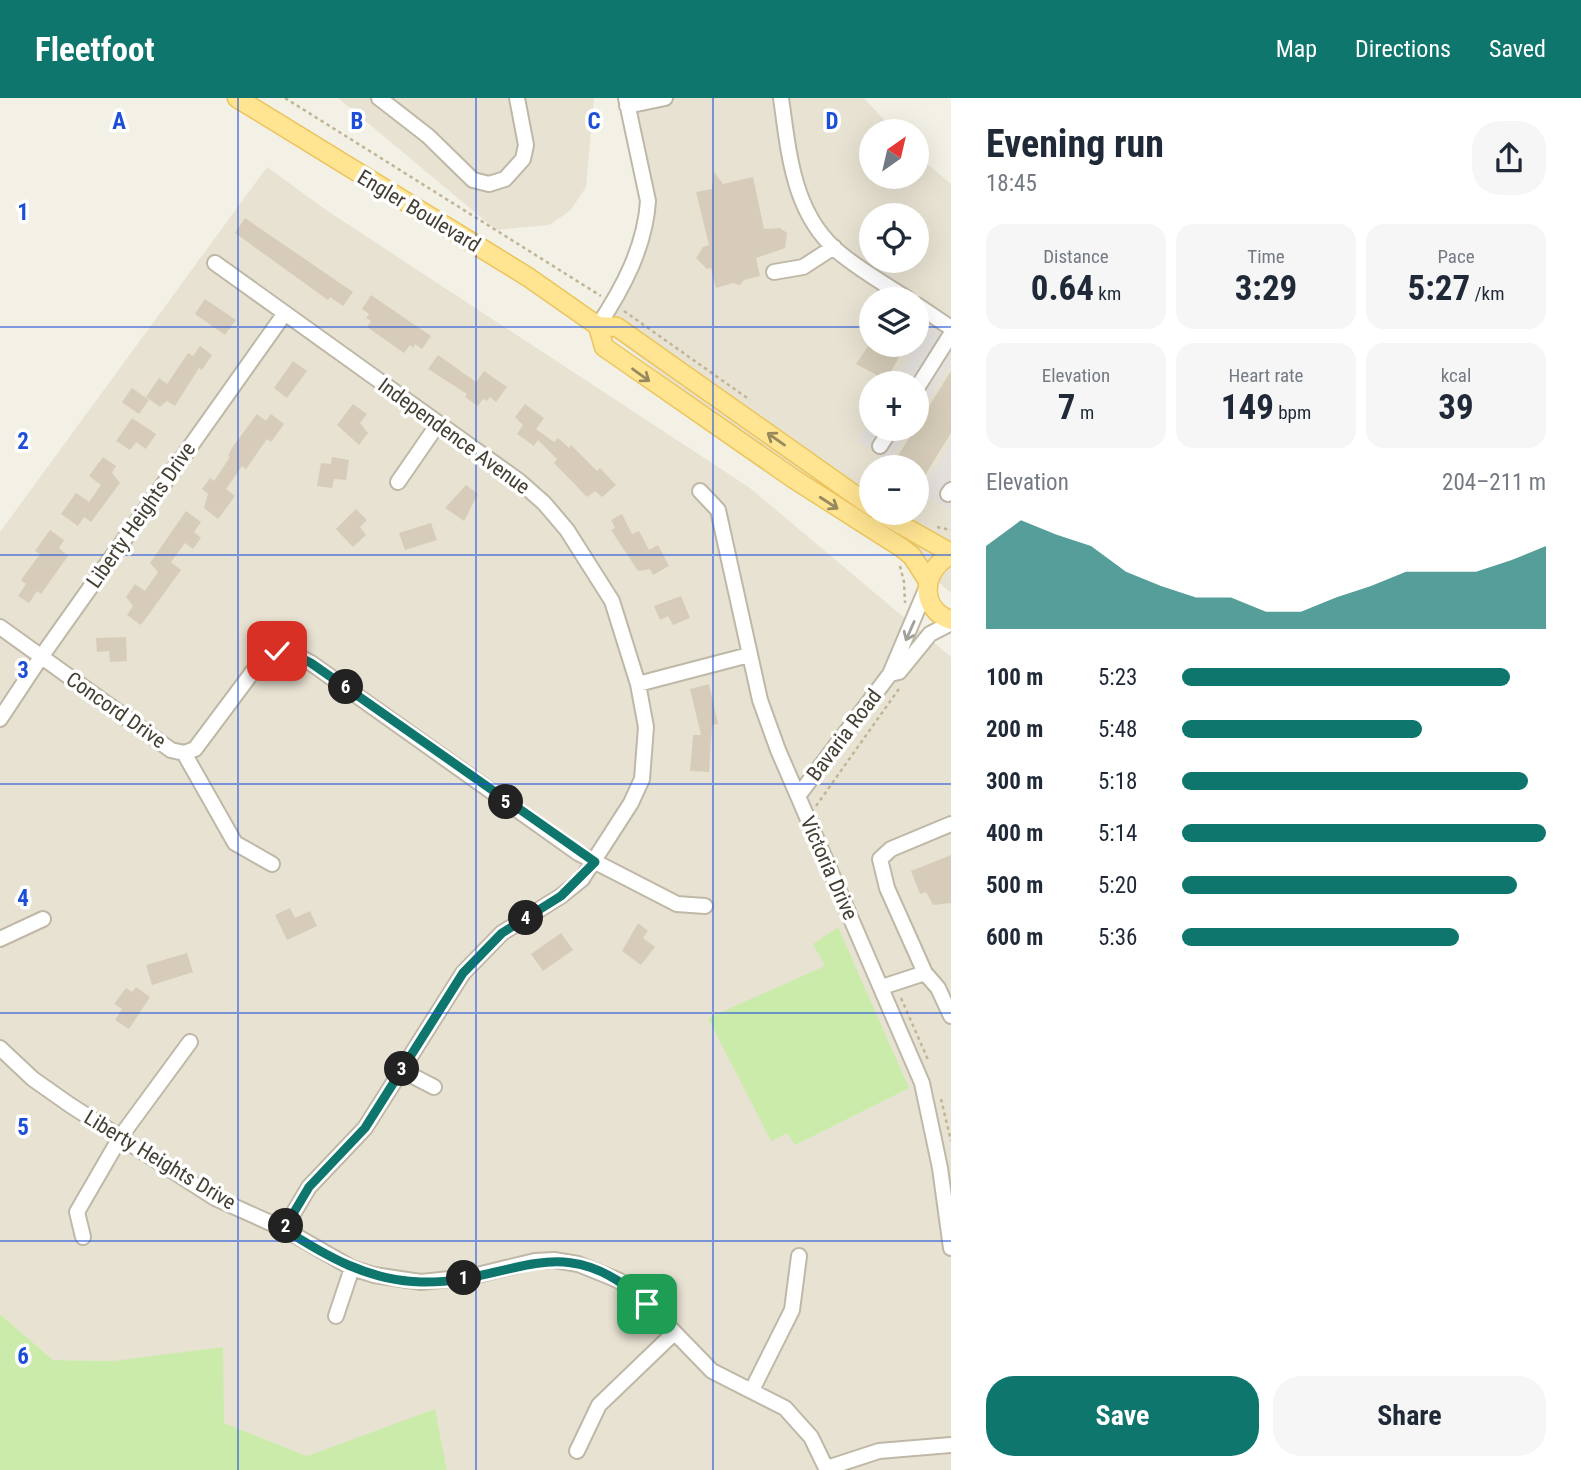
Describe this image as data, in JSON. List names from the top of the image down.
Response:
{
  "streets": {
    "main road": ["Engler Boulevard"],
    "street": [
      "Independence Avenue",
      "Liberty Heights Drive",
      "Concord Drive",
      "Bavaria Road",
      "Victoria Drive"
    ]
  },
  "crossings": [
    ["Engler Boulevard", "Bavaria Road"],
    ["Independence Avenue", "Liberty Heights Drive"],
    ["Liberty Heights Drive", "Concord Drive"],
    ["Bavaria Road", "Victoria Drive"]
  ],
  "north": "top right",
  "page": {
    "header": "Fleetfoot",
    "nav": ["Map", "Directions", "Saved"],
    "heading": ["Evening run", "18:45"],
    "map_buttons": ["+", "−"],
    "stats": [
      ["Distance", "0.64 km"],
      ["Time", "3:29"],
      ["Pace", "5:27 /km"],
      ["Elevation", "7 m"],
      ["Heart rate", "149 bpm"],
      ["kcal", "39"]
    ],
    "chart": ["Elevation", "204–211 m"],
    "list": [
      {
        "name": "100 m",
        "note": "5:23"
      },
      {
        "name": "200 m",
        "note": "5:48"
      },
      {
        "name": "300 m",
        "note": "5:18"
      },
      {
        "name": "400 m",
        "note": "5:14"
      },
      {
        "name": "500 m",
        "note": "5:20"
      },
      {
        "name": "600 m",
        "note": "5:36"
      }
    ],
    "pins": [
      "6",
      "5",
      "4",
      "3",
      "2",
      "1"
    ],
    "buttons": ["Save", "Share"]
  },
  "grid": {
    "columns": [
      "A",
      "B",
      "C",
      "D"
    ],
    "rows": [
      "1",
      "2",
      "3",
      "4",
      "5",
      "6"
    ]
  }
}
